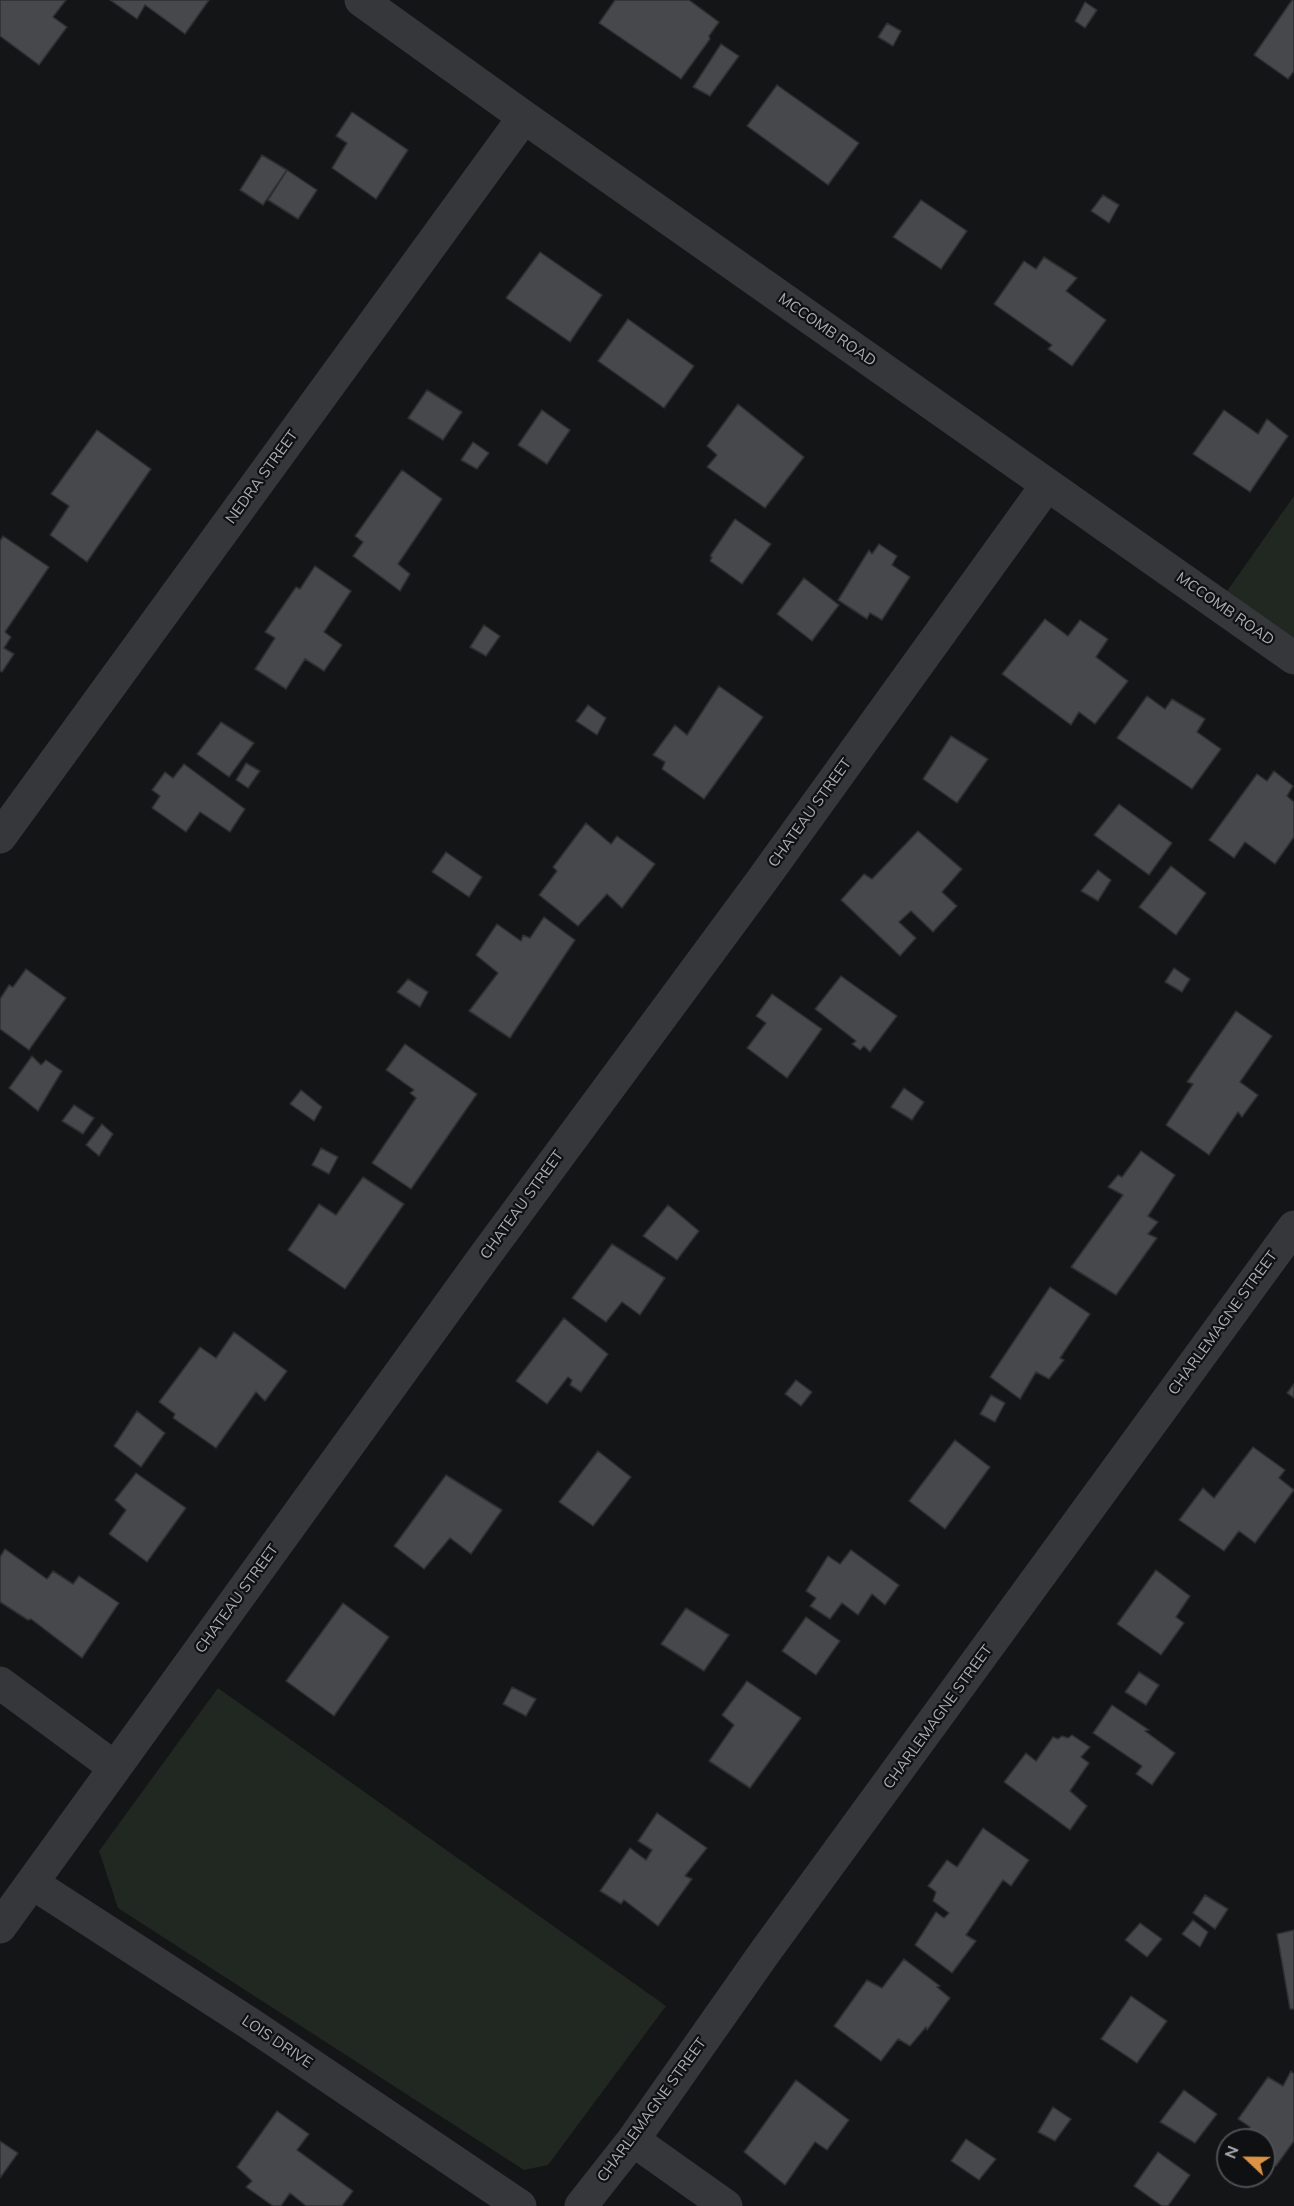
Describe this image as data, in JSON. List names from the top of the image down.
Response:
{
  "streets": {
    "street": [
      "MCCOMB ROAD",
      "NEDRA STREET",
      "CHATEAU STREET",
      "CHARLEMAGNE STREET",
      "LOIS DRIVE"
    ]
  },
  "crossings": [
    ["MCCOMB ROAD", "NEDRA STREET"],
    ["MCCOMB ROAD", "CHATEAU STREET"],
    ["CHATEAU STREET", "LOIS DRIVE"]
  ],
  "north": "left"
}
